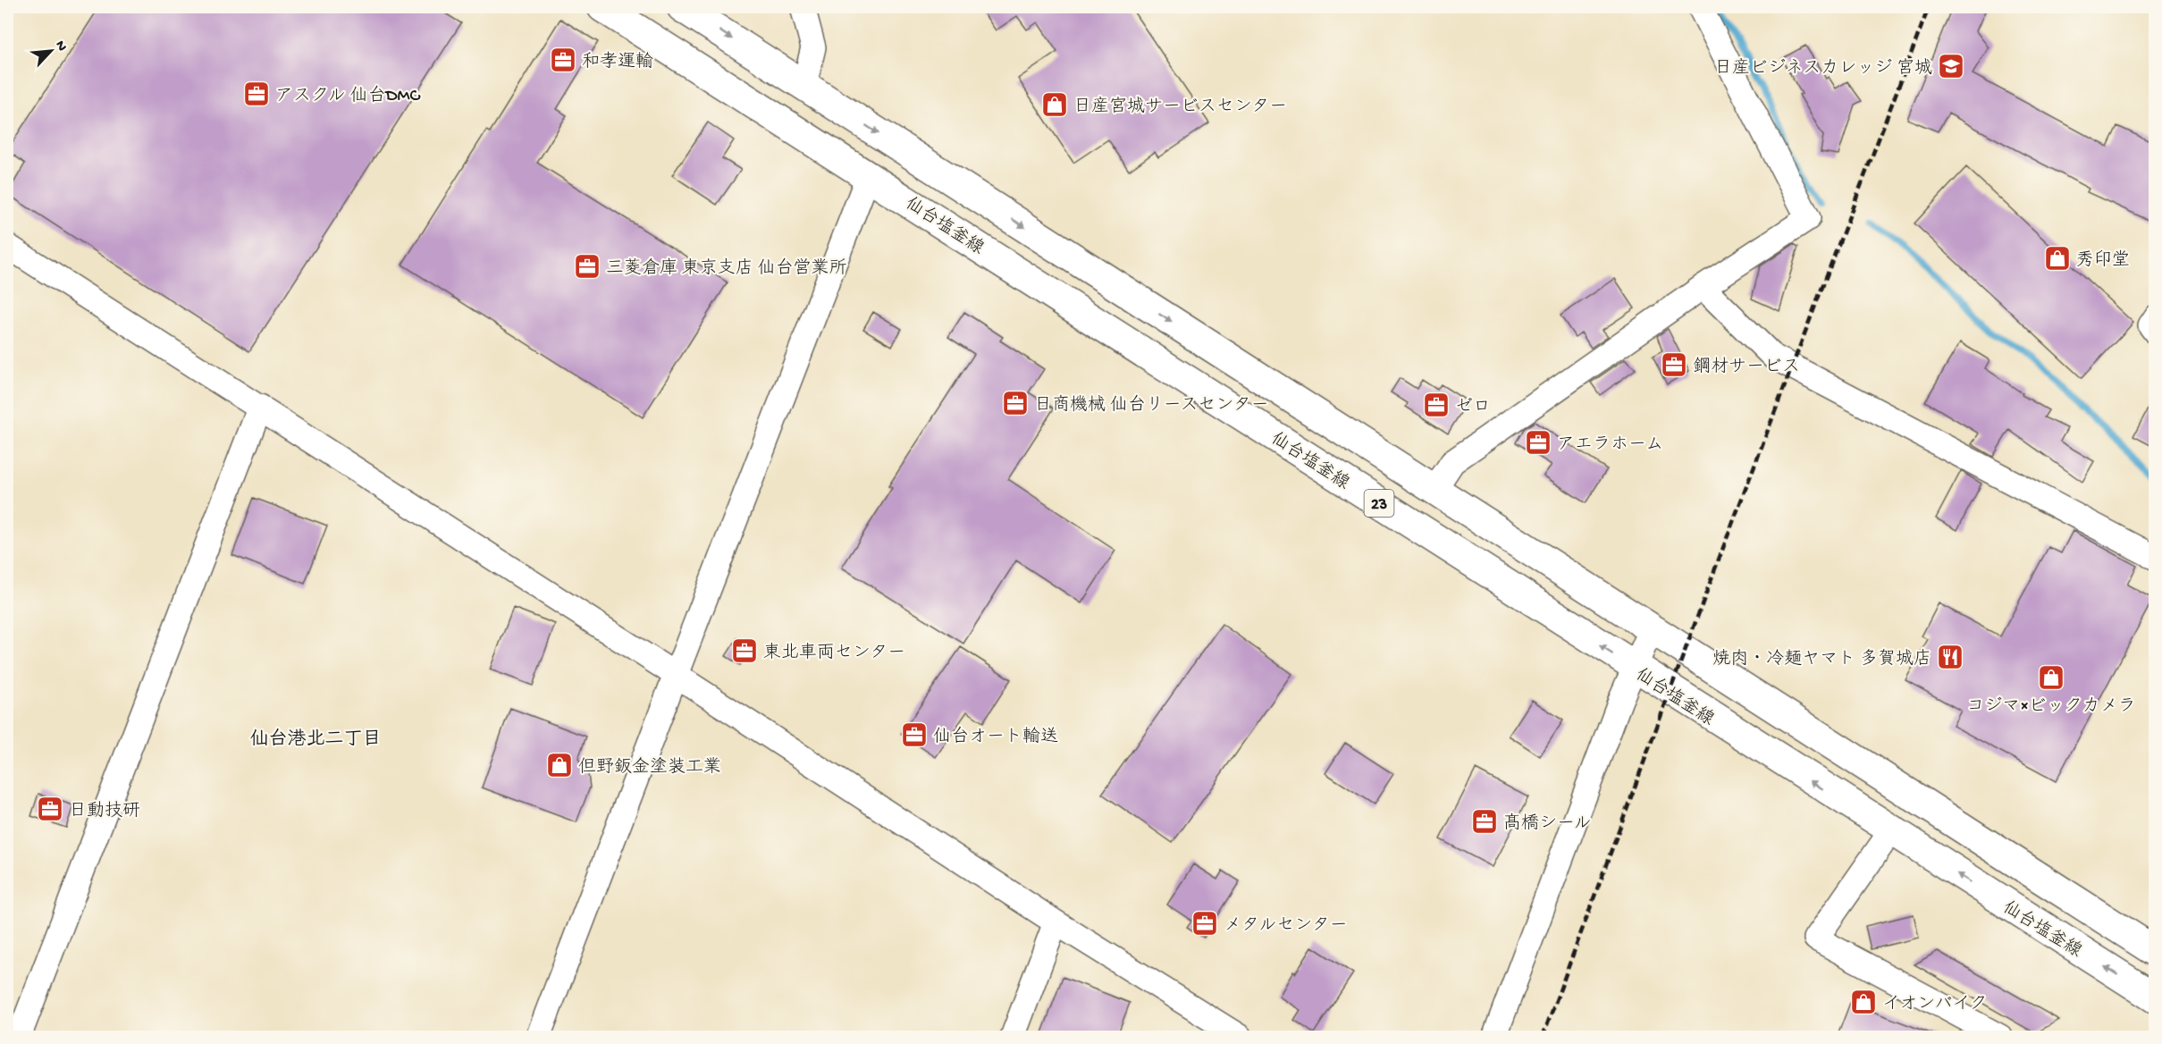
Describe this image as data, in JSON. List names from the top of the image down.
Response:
{
  "streets": {
    "main road": ["仙台塩釜線", "23"]
  },
  "districts": ["仙台港北二丁目"],
  "places": {
    "office": [
      "和孝運輸",
      "アスクル 仙台DMC",
      "三菱倉庫 東京支店 仙台営業所",
      "鋼材サービス",
      "日商機械 仙台リースセンター",
      "ゼロ",
      "アエラホーム",
      "東北車両センター",
      "仙台オート輸送",
      "日動技研",
      "髙橋シール",
      "メタルセンター"
    ],
    "school or university": ["日産ビジネスカレッジ 宮城"],
    "shop": [
      "日産宮城サービスセンター",
      "秀印堂",
      "コジマ×ビックカメラ",
      "但野鈑金塗装工業",
      "イオンバイク"
    ],
    "restaurant": ["焼肉・冷麺ヤマト 多賀城店"]
  },
  "north": "top right"
}
